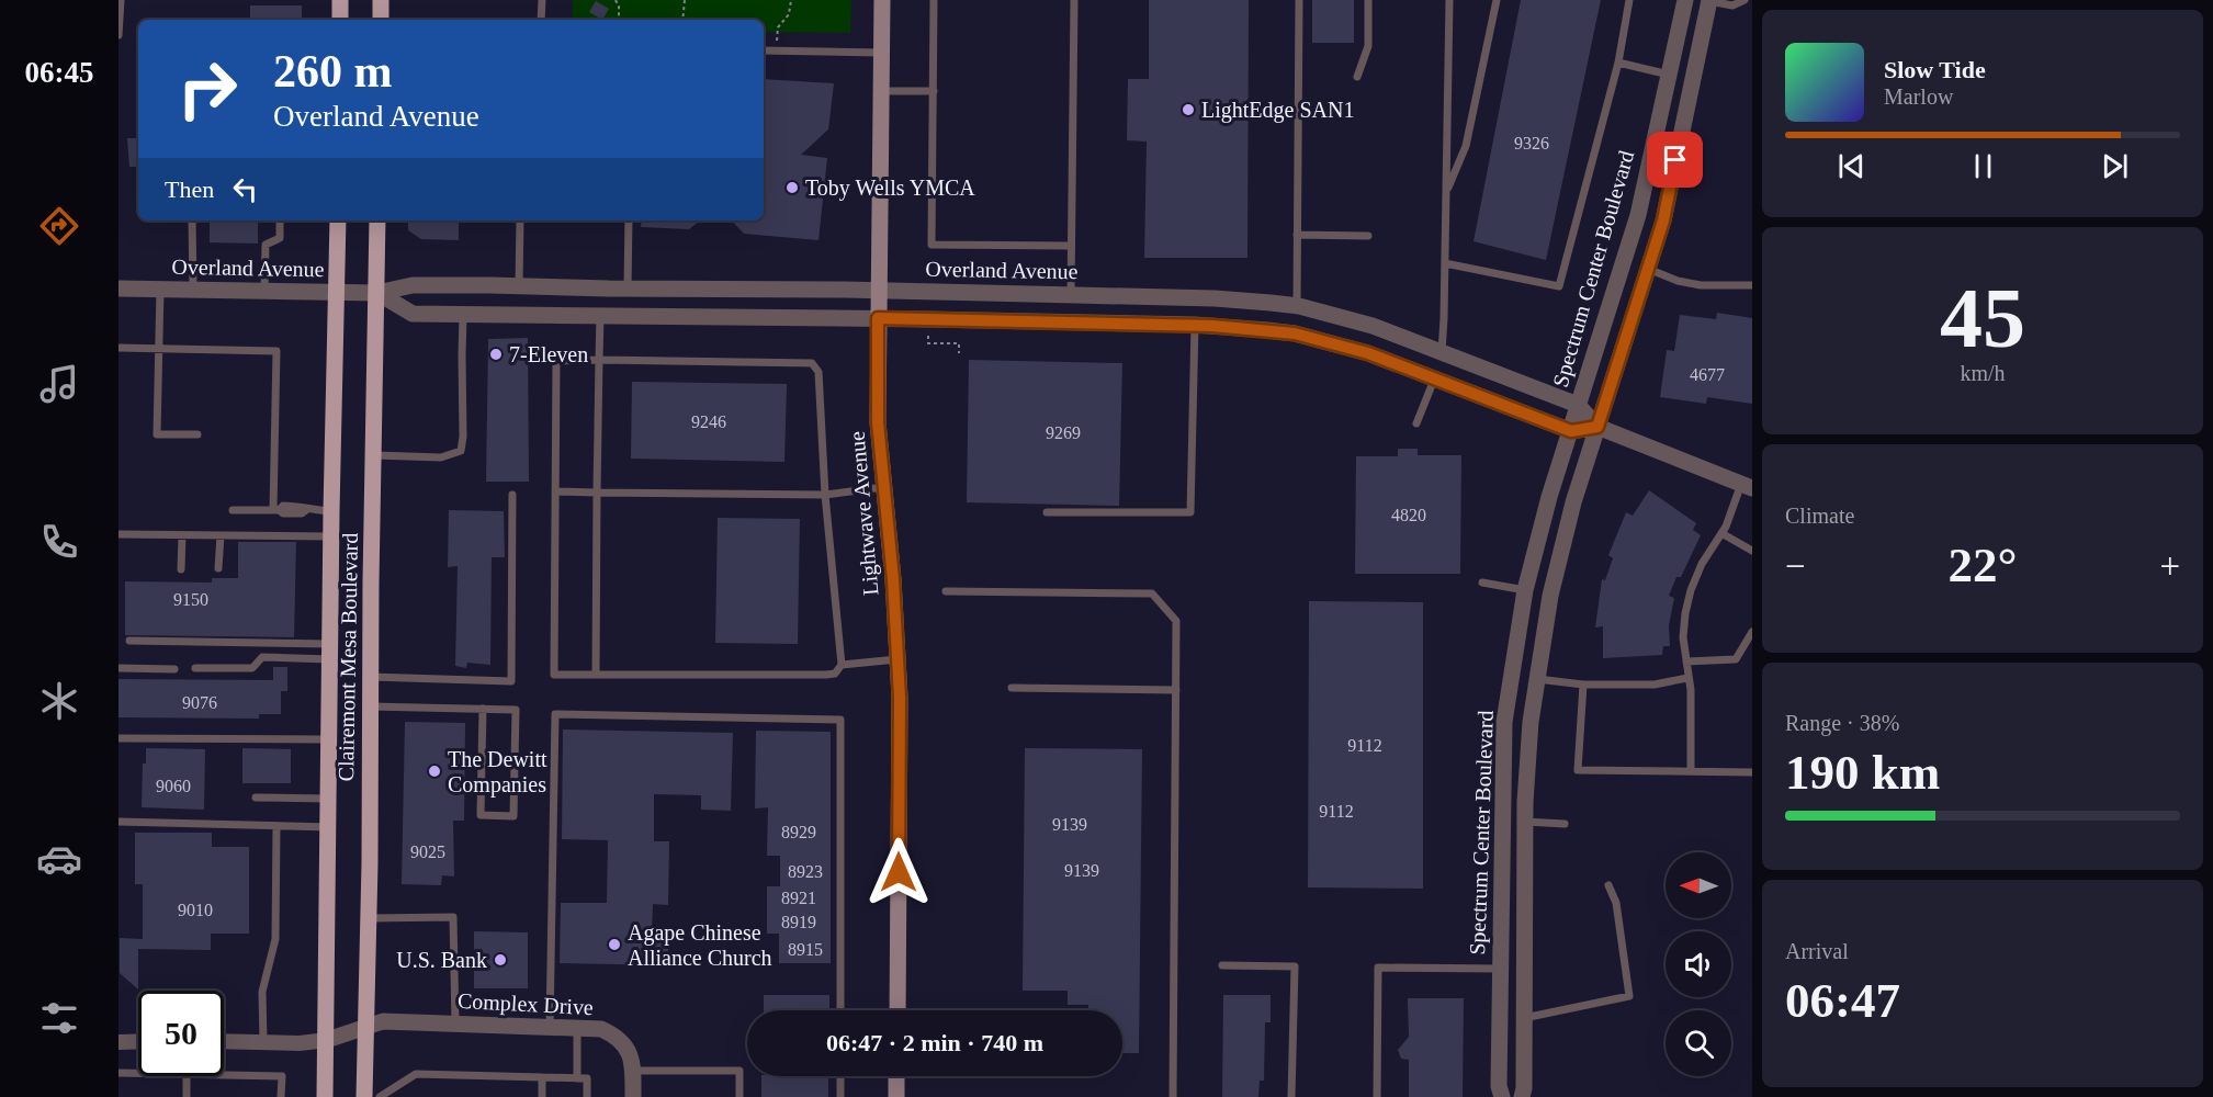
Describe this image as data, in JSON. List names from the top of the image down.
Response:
{
  "streets": {
    "main road": ["Lightwave Avenue", "Clairemont Mesa Boulevard"],
    "street": ["Overland Avenue", "Spectrum Center Boulevard", "Complex Drive"]
  },
  "crossings": [
    ["Overland Avenue", "Spectrum Center Boulevard"],
    ["Overland Avenue", "Lightwave Avenue"],
    ["Overland Avenue", "Clairemont Mesa Boulevard"],
    ["Clairemont Mesa Boulevard", "Complex Drive"]
  ],
  "places": [
    "LightEdge SAN1",
    "Toby Wells YMCA",
    "7-Eleven",
    "The Dewitt Companies",
    "Agape Chinese Alliance Church",
    "U.S. Bank"
  ],
  "house_numbers": [
    "9326",
    "4677",
    "9246",
    "9269",
    "4820",
    "9150",
    "9076",
    "9112",
    "9060",
    "9112",
    "9139",
    "8929",
    "9025",
    "9139",
    "8923",
    "8921",
    "9010",
    "8919",
    "8915"
  ],
  "north": "left",
  "page": {
    "tabs": "06:45",
    "turn": ["260 m", "Overland Avenue"],
    "song": ["Slow Tide", "Marlow"],
    "then": "Then",
    "tile": [
      ["45", "km/h"],
      "Climate",
      ["Range · 38%", "190 km"],
      ["Arrival", "06:47"]
    ],
    "heat": ["−", "22°", "+"],
    "limit": "50",
    "trip": "06:47 · 2 min · 740 m"
  }
}
